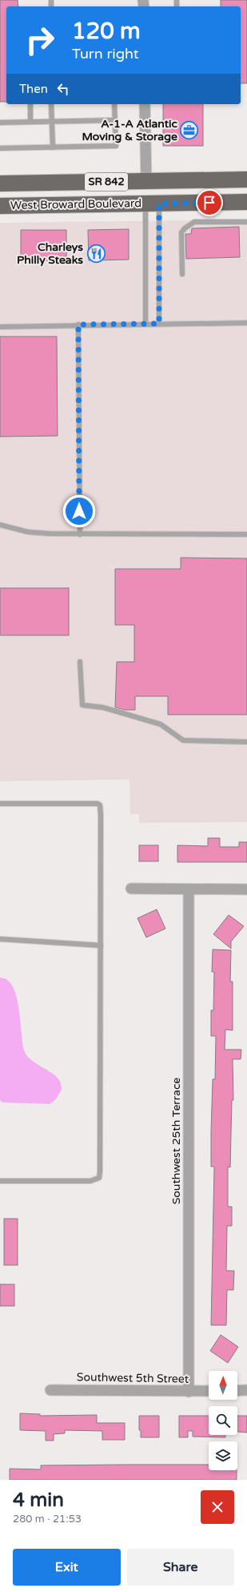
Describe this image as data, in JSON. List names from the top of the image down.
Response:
{
  "streets": {
    "main road": ["SR 842", "West Broward Boulevard"],
    "street": ["Southwest 25th Terrace", "Southwest 5th Street"]
  },
  "crossings": [
    ["Southwest 25th Terrace", "Southwest 5th Street"]
  ],
  "places": {
    "office": ["A-1-A Atlantic Moving & Storage"],
    "restaurant": ["Charleys Philly Steaks"]
  },
  "north": "top",
  "page": {
    "turn": ["120 m", "Turn right"],
    "then": "Then",
    "heading": ["4 min", "280 m · 21:53"],
    "buttons": ["Exit", "Share"]
  }
}
